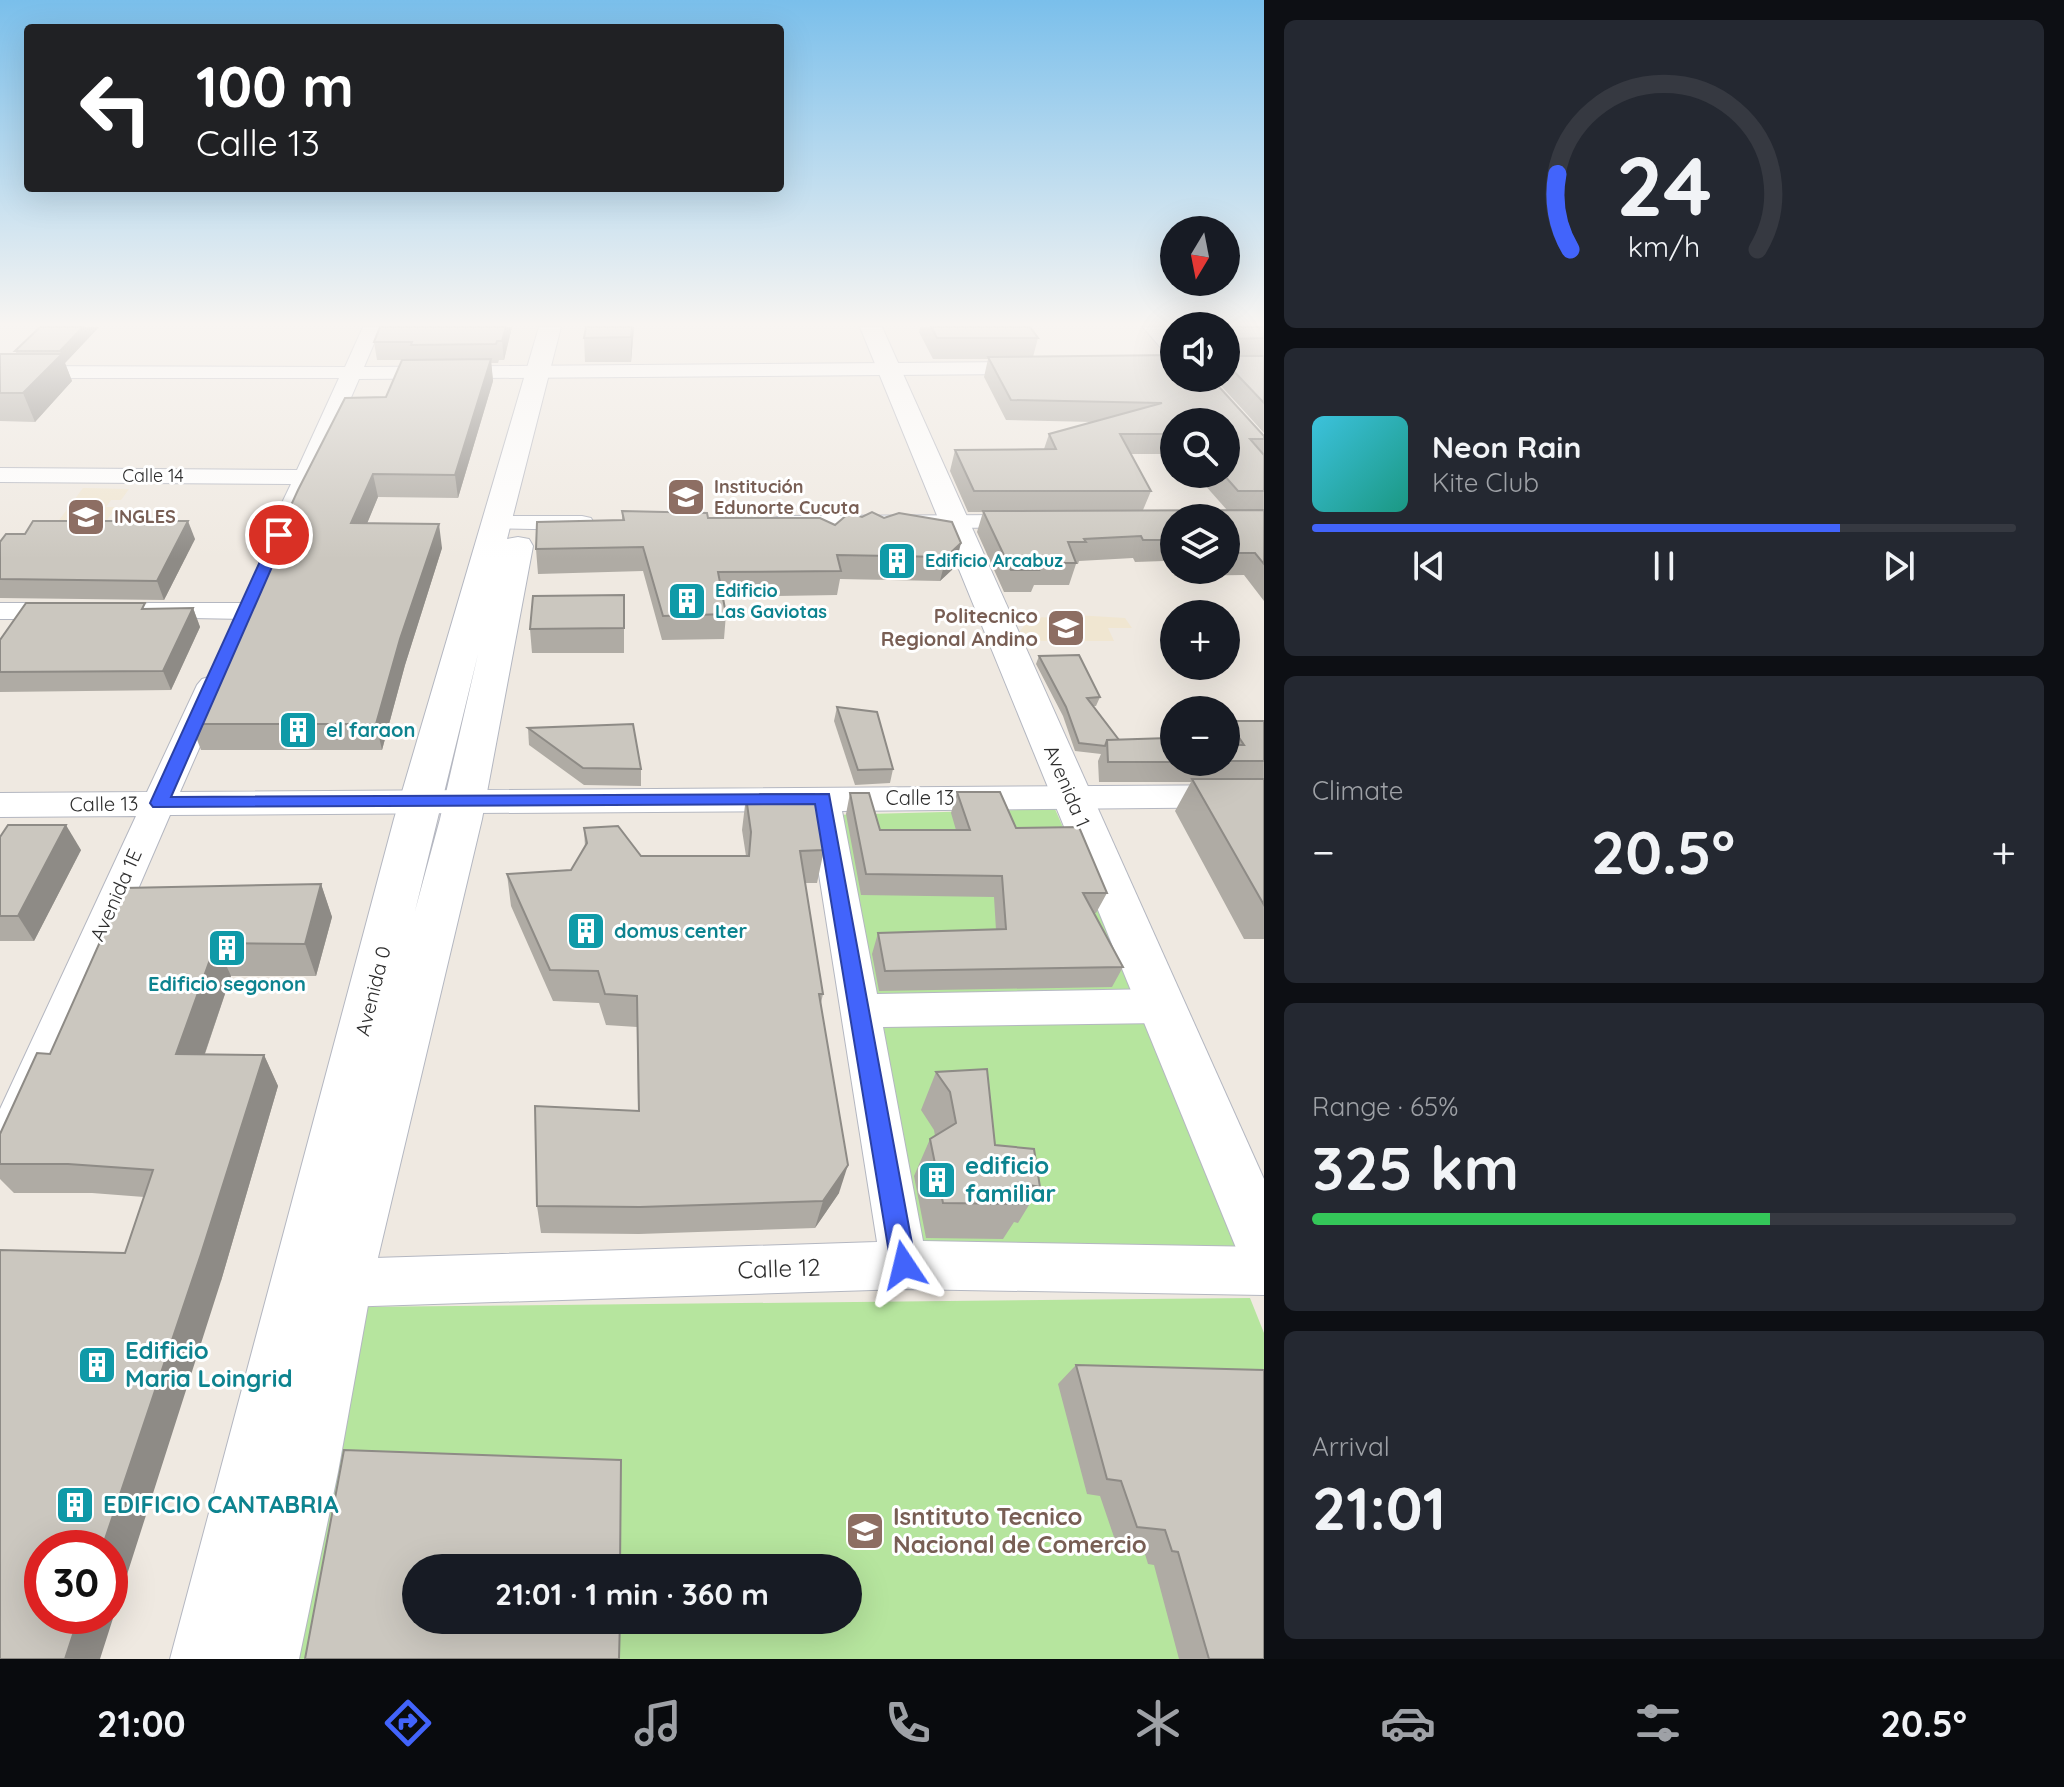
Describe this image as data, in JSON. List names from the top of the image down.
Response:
{
  "streets": {
    "street": [
      "Calle 14",
      "Avenida 1",
      "Calle 13",
      "Avenida 1E",
      "Avenida 0",
      "Calle 12"
    ]
  },
  "crossings": [
    ["Avenida 1", "Calle 13"],
    ["Calle 13", "Avenida 1E"],
    ["Calle 13", "Avenida 0"],
    ["Avenida 0", "Calle 12"]
  ],
  "places": {
    "school or university": [
      "Institución Edunorte Cucuta",
      "INGLES",
      "Politecnico Regional Andino",
      "Isntituto Tecnico Nacional de Comercio"
    ],
    "building": [
      "Edificio Arcabuz",
      "Edificio Las Gaviotas",
      "el faraon",
      "domus center",
      "Edificio segonon",
      "edificio familiar",
      "Edificio Maria Loingrid",
      "EDIFICIO CANTABRIA"
    ]
  },
  "north": "bottom",
  "page": {
    "turn": ["100 m", "Calle 13"],
    "map_buttons": ["+", "−"],
    "song": ["Neon Rain", "Kite Club"],
    "tile": [
      "Climate",
      ["Range · 65%", "325 km"],
      ["Arrival", "21:01"]
    ],
    "heat": ["−", "20.5°", "+"],
    "limit": "30",
    "trip": "21:01 · 1 min · 360 m",
    "tabs": ["21:00", "20.5°"],
    "gauge": ["24", "km/h"]
  }
}
